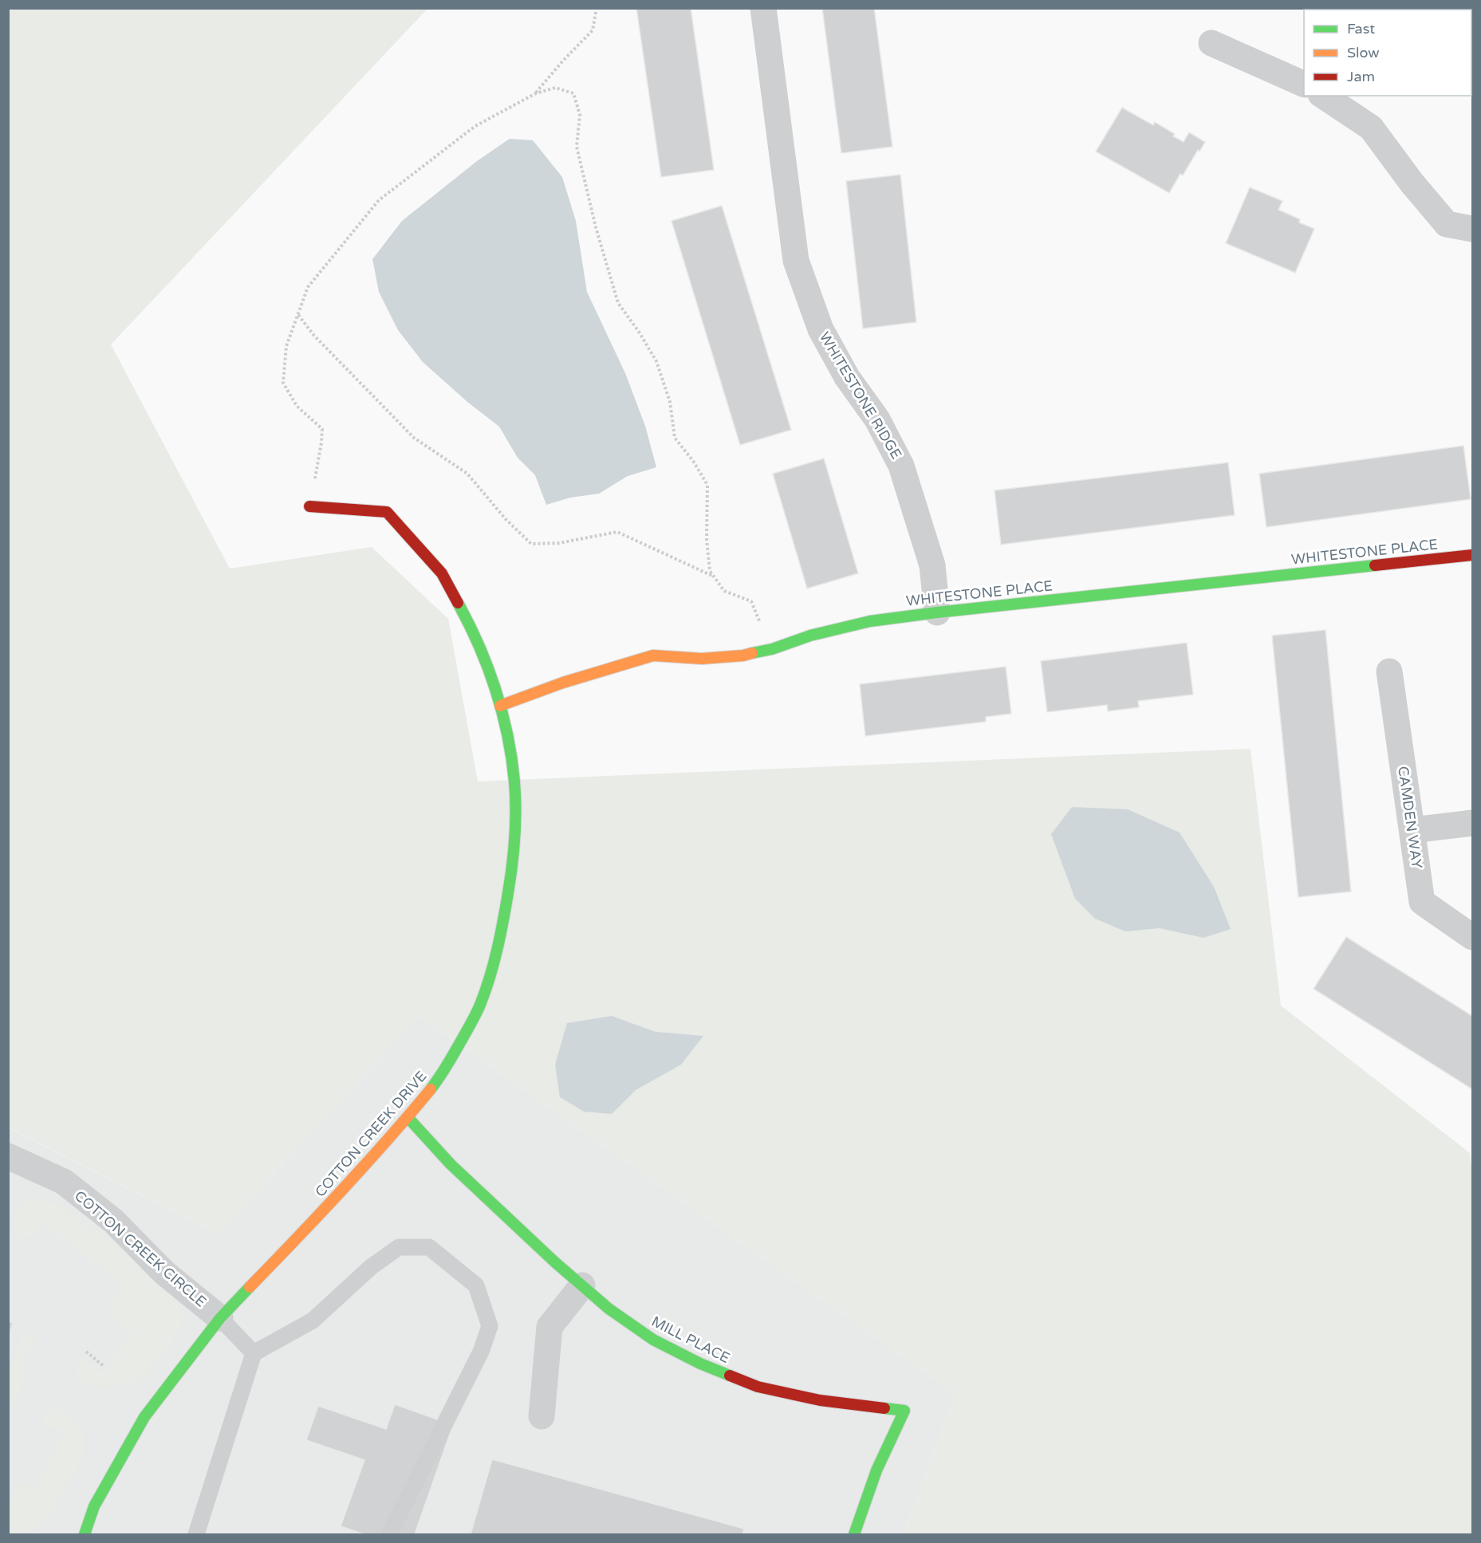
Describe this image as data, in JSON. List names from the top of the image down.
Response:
{
  "streets": {
    "street": [
      "WHITESTONE RIDGE",
      "WHITESTONE PLACE",
      "CAMDEN WAY",
      "COTTON CREEK DRIVE",
      "COTTON CREEK CIRCLE",
      "MILL PLACE"
    ]
  },
  "crossings": [
    ["WHITESTONE RIDGE", "WHITESTONE PLACE"],
    ["WHITESTONE PLACE", "COTTON CREEK DRIVE"],
    ["COTTON CREEK DRIVE", "COTTON CREEK CIRCLE"],
    ["COTTON CREEK DRIVE", "MILL PLACE"]
  ],
  "legend": ["Fast", "Slow", "Jam"]
}
